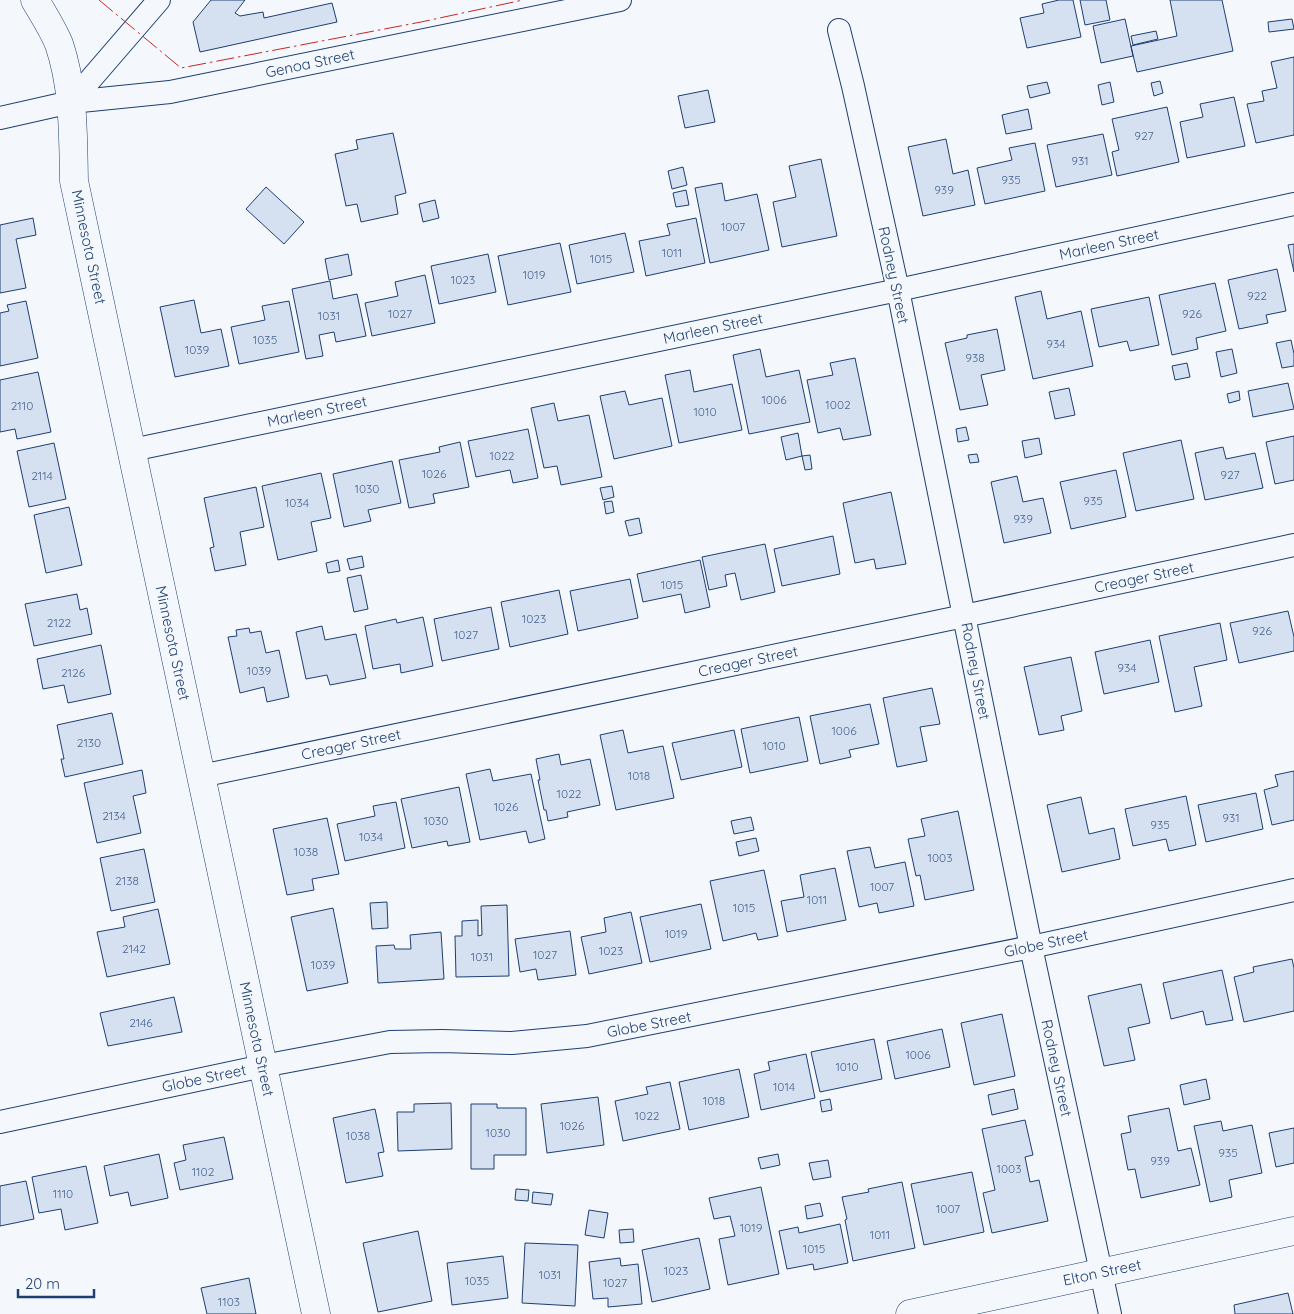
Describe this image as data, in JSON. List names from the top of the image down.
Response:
{
  "streets": {
    "street": [
      "Genoa Street",
      "Marleen Street",
      "Minnesota Street",
      "Rodney Street",
      "Creager Street",
      "Globe Street",
      "Elton Street"
    ]
  },
  "crossings": [
    ["Genoa Street", "Minnesota Street"],
    ["Marleen Street", "Minnesota Street"],
    ["Marleen Street", "Rodney Street"],
    ["Minnesota Street", "Creager Street"],
    ["Minnesota Street", "Globe Street"],
    ["Rodney Street", "Creager Street"],
    ["Rodney Street", "Globe Street"],
    ["Rodney Street", "Elton Street"]
  ],
  "house_numbers": [
    "927",
    "931",
    "935",
    "939",
    "1007",
    "1011",
    "1015",
    "1019",
    "1023",
    "922",
    "1027",
    "926",
    "1031",
    "1035",
    "934",
    "1039",
    "938",
    "1006",
    "1002",
    "2110",
    "1010",
    "1022",
    "1026",
    "927",
    "2114",
    "1030",
    "935",
    "1034",
    "939",
    "1015",
    "1023",
    "2122",
    "926",
    "1027",
    "934",
    "1039",
    "2126",
    "1006",
    "2130",
    "1010",
    "1018",
    "1022",
    "1026",
    "2134",
    "931",
    "1030",
    "935",
    "1034",
    "1038",
    "1003",
    "2138",
    "1007",
    "1011",
    "1015",
    "1019",
    "2142",
    "1023",
    "1027",
    "1031",
    "1039",
    "2146",
    "1006",
    "1010",
    "1014",
    "1018",
    "1022",
    "1026",
    "1030",
    "1038",
    "935",
    "939",
    "1003",
    "1102",
    "1110",
    "1007",
    "1019",
    "1011",
    "1015",
    "1023",
    "1031",
    "1035",
    "1027",
    "1103"
  ],
  "scale_bar": "20 m"
}
